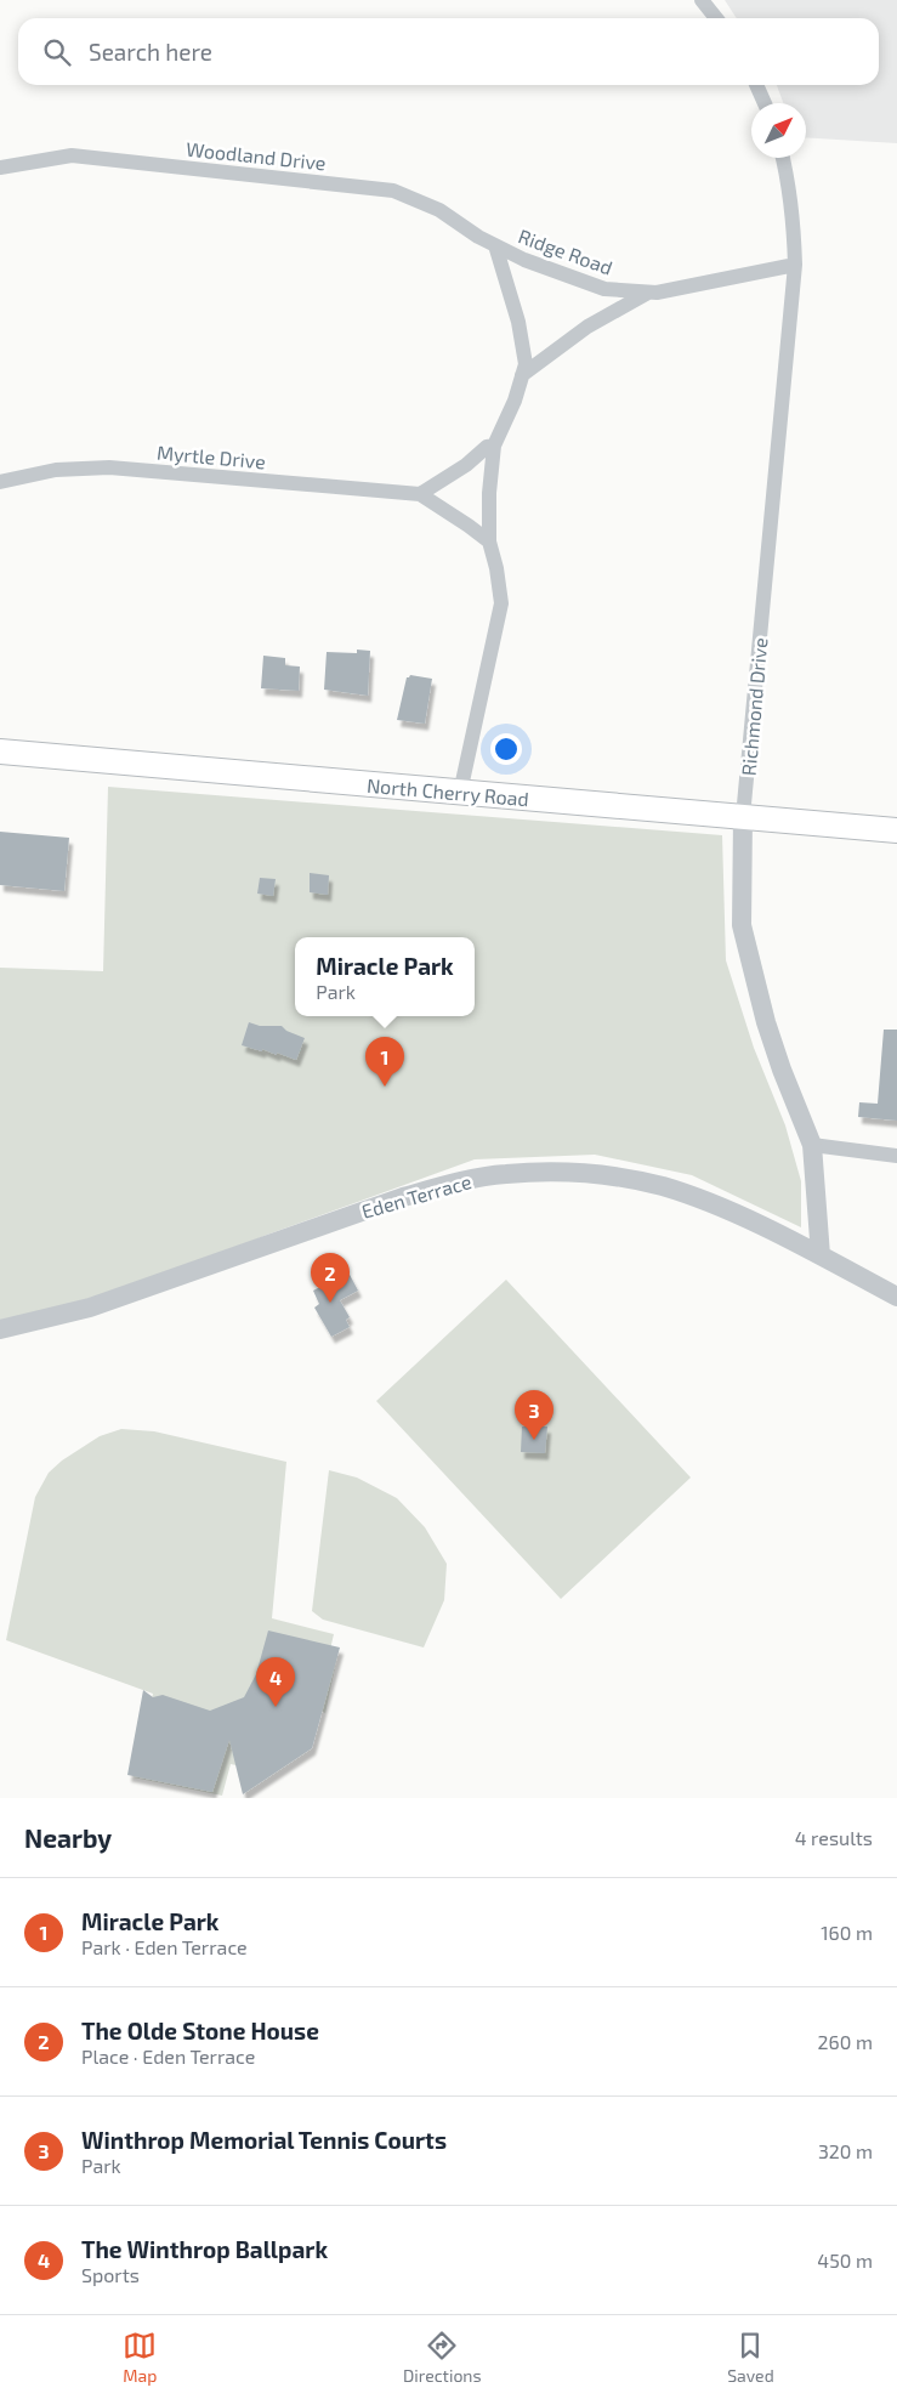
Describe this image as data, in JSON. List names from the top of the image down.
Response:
{
  "streets": {
    "main road": ["North Cherry Road"],
    "street": [
      "Woodland Drive",
      "Ridge Road",
      "Myrtle Drive",
      "Richmond Drive",
      "Eden Terrace"
    ]
  },
  "crossings": [
    ["Woodland Drive", "Ridge Road"],
    ["Ridge Road", "Myrtle Drive"],
    ["Ridge Road", "Richmond Drive"],
    ["Ridge Road", "North Cherry Road"],
    ["Richmond Drive", "North Cherry Road"],
    ["Richmond Drive", "Eden Terrace"]
  ],
  "north": "top right",
  "page": {
    "search": "Search here",
    "popup": ["Miracle Park", "Park"],
    "pins": [
      "1",
      "2",
      "3",
      "4"
    ],
    "heading": ["Nearby", "4 results"],
    "list": [
      {
        "mark": "1",
        "name": "Miracle Park",
        "note": "Park · Eden Terrace",
        "value": "160 m"
      },
      {
        "mark": "2",
        "name": "The Olde Stone House",
        "note": "Place · Eden Terrace",
        "value": "260 m"
      },
      {
        "mark": "3",
        "name": "Winthrop Memorial Tennis Courts",
        "note": "Park",
        "value": "320 m"
      },
      {
        "mark": "4",
        "name": "The Winthrop Ballpark",
        "note": "Sports",
        "value": "450 m"
      }
    ],
    "nav": ["Map", "Directions", "Saved"]
  }
}
